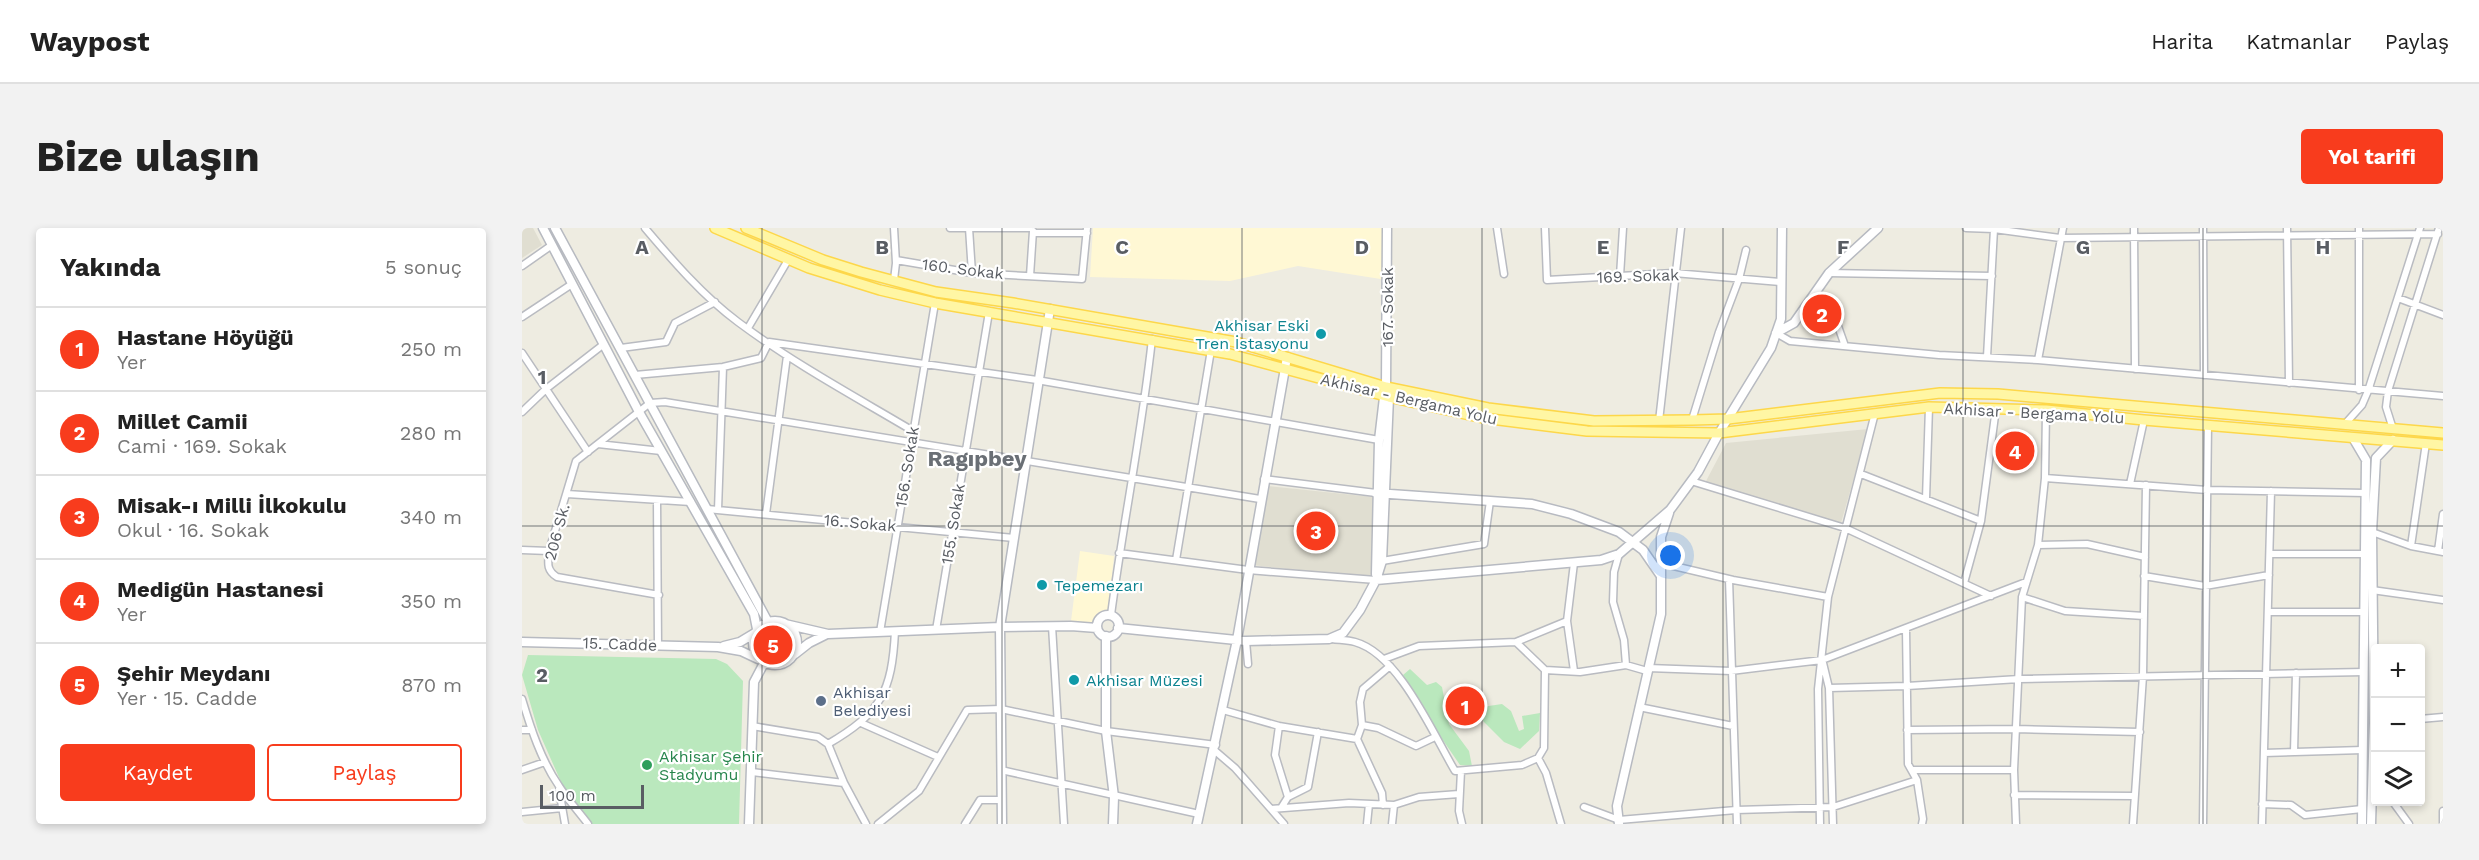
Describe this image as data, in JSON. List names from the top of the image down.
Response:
{
  "streets": {
    "main road": ["Akhisar - Bergama Yolu"],
    "street": [
      "160. Sokak",
      "169. Sokak",
      "167. Sokak",
      "156. Sokak",
      "16. Sokak",
      "155. Sokak",
      "206 Sk.",
      "15. Cadde"
    ]
  },
  "crossings": [
    ["167. Sokak", "Akhisar - Bergama Yolu"],
    ["Akhisar - Bergama Yolu", "156. Sokak"],
    ["Akhisar - Bergama Yolu", "155. Sokak"],
    ["156. Sokak", "16. Sokak"],
    ["16. Sokak", "155. Sokak"]
  ],
  "districts": ["Ragıpbey"],
  "places": [
    "Akhisar Eski Tren İstasyonu",
    "Tepemezarı",
    "Akhisar Müzesi",
    "Akhisar Belediyesi",
    "Akhisar Şehir Stadyumu"
  ],
  "scale_bar": "100 m",
  "page": {
    "header": "Waypost",
    "nav": ["Harita", "Katmanlar", "Paylaş"],
    "buttons": [
      "Yol tarifi",
      ["Kaydet", "Paylaş"]
    ],
    "title": "Bize ulaşın",
    "heading": ["Yakında", "5 sonuç"],
    "pins": [
      "2",
      "4",
      "3",
      "5",
      "1"
    ],
    "list": [
      {
        "mark": "1",
        "name": "Hastane Höyüğü",
        "note": "Yer",
        "value": "250 m"
      },
      {
        "mark": "2",
        "name": "Millet Camii",
        "note": "Cami · 169. Sokak",
        "value": "280 m"
      },
      {
        "mark": "3",
        "name": "Misak-ı Milli İlkokulu",
        "note": "Okul · 16. Sokak",
        "value": "340 m"
      },
      {
        "mark": "4",
        "name": "Medigün Hastanesi",
        "note": "Yer",
        "value": "350 m"
      },
      {
        "mark": "5",
        "name": "Şehir Meydanı",
        "note": "Yer · 15. Cadde",
        "value": "870 m"
      }
    ],
    "map_buttons": ["+", "−"],
    "scale": "100 m"
  },
  "grid": {
    "columns": [
      "A",
      "B",
      "C",
      "D",
      "E",
      "F",
      "G",
      "H"
    ],
    "rows": ["1", "2"]
  }
}
